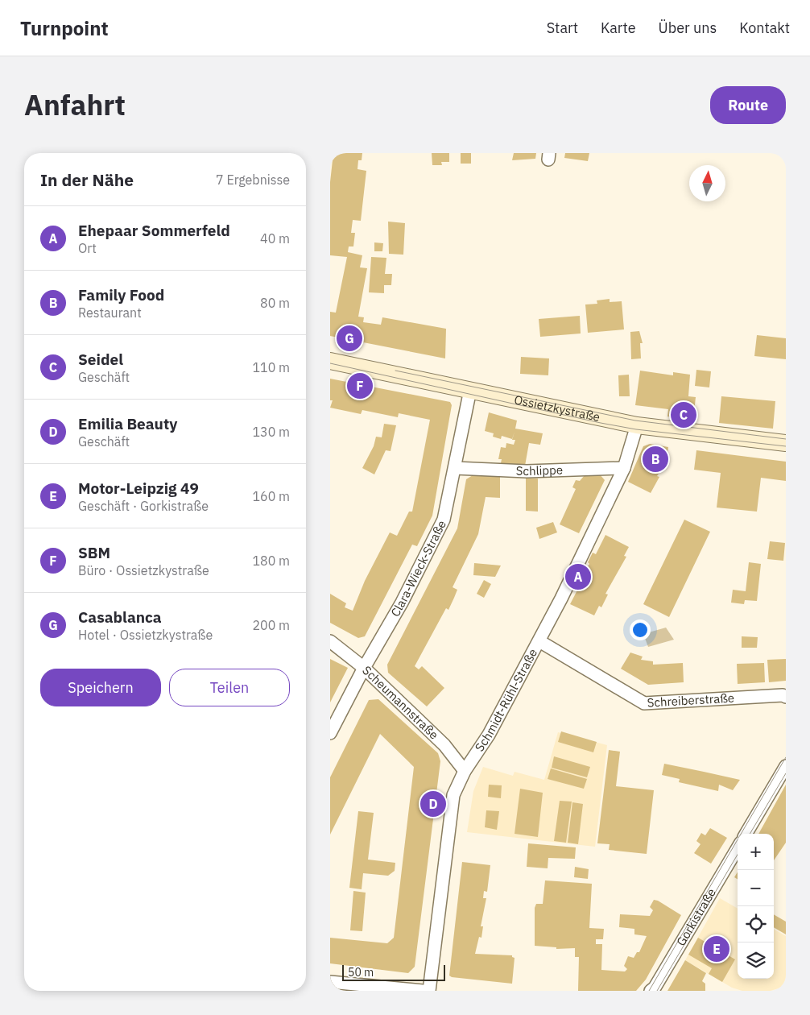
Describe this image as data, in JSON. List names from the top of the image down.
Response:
{
  "streets": {
    "main road": ["Ossietzkystraße"],
    "street": [
      "Schlippe",
      "Clara-Wieck-Straße",
      "Schreiberstraße",
      "Schmidt-Rühl-Straße",
      "Scheumannstraße",
      "Gorkistraße"
    ]
  },
  "crossings": [
    ["Ossietzkystraße", "Clara-Wieck-Straße"],
    ["Ossietzkystraße", "Schmidt-Rühl-Straße"],
    ["Schlippe", "Clara-Wieck-Straße"],
    ["Schlippe", "Schmidt-Rühl-Straße"],
    ["Clara-Wieck-Straße", "Scheumannstraße"],
    ["Schreiberstraße", "Schmidt-Rühl-Straße"],
    ["Schmidt-Rühl-Straße", "Scheumannstraße"]
  ],
  "scale_bar": "50 m",
  "north": "top",
  "page": {
    "header": "Turnpoint",
    "nav": [
      "Start",
      "Karte",
      "Über uns",
      "Kontakt"
    ],
    "title": "Anfahrt",
    "buttons": [
      "Route",
      ["Speichern", "Teilen"]
    ],
    "heading": ["In der Nähe", "7 Ergebnisse"],
    "list": [
      {
        "mark": "A",
        "name": "Ehepaar Sommerfeld",
        "note": "Ort",
        "value": "40 m"
      },
      {
        "mark": "B",
        "name": "Family Food",
        "note": "Restaurant",
        "value": "80 m"
      },
      {
        "mark": "C",
        "name": "Seidel",
        "note": "Geschäft",
        "value": "110 m"
      },
      {
        "mark": "D",
        "name": "Emilia Beauty",
        "note": "Geschäft",
        "value": "130 m"
      },
      {
        "mark": "E",
        "name": "Motor-Leipzig 49",
        "note": "Geschäft · Gorkistraße",
        "value": "160 m"
      },
      {
        "mark": "F",
        "name": "SBM",
        "note": "Büro · Ossietzkystraße",
        "value": "180 m"
      },
      {
        "mark": "G",
        "name": "Casablanca",
        "note": "Hotel · Ossietzkystraße",
        "value": "200 m"
      }
    ],
    "pins": [
      "G",
      "F",
      "C",
      "B",
      "A",
      "D",
      "E"
    ],
    "map_buttons": ["+", "−"],
    "scale": "50 m"
  }
}
